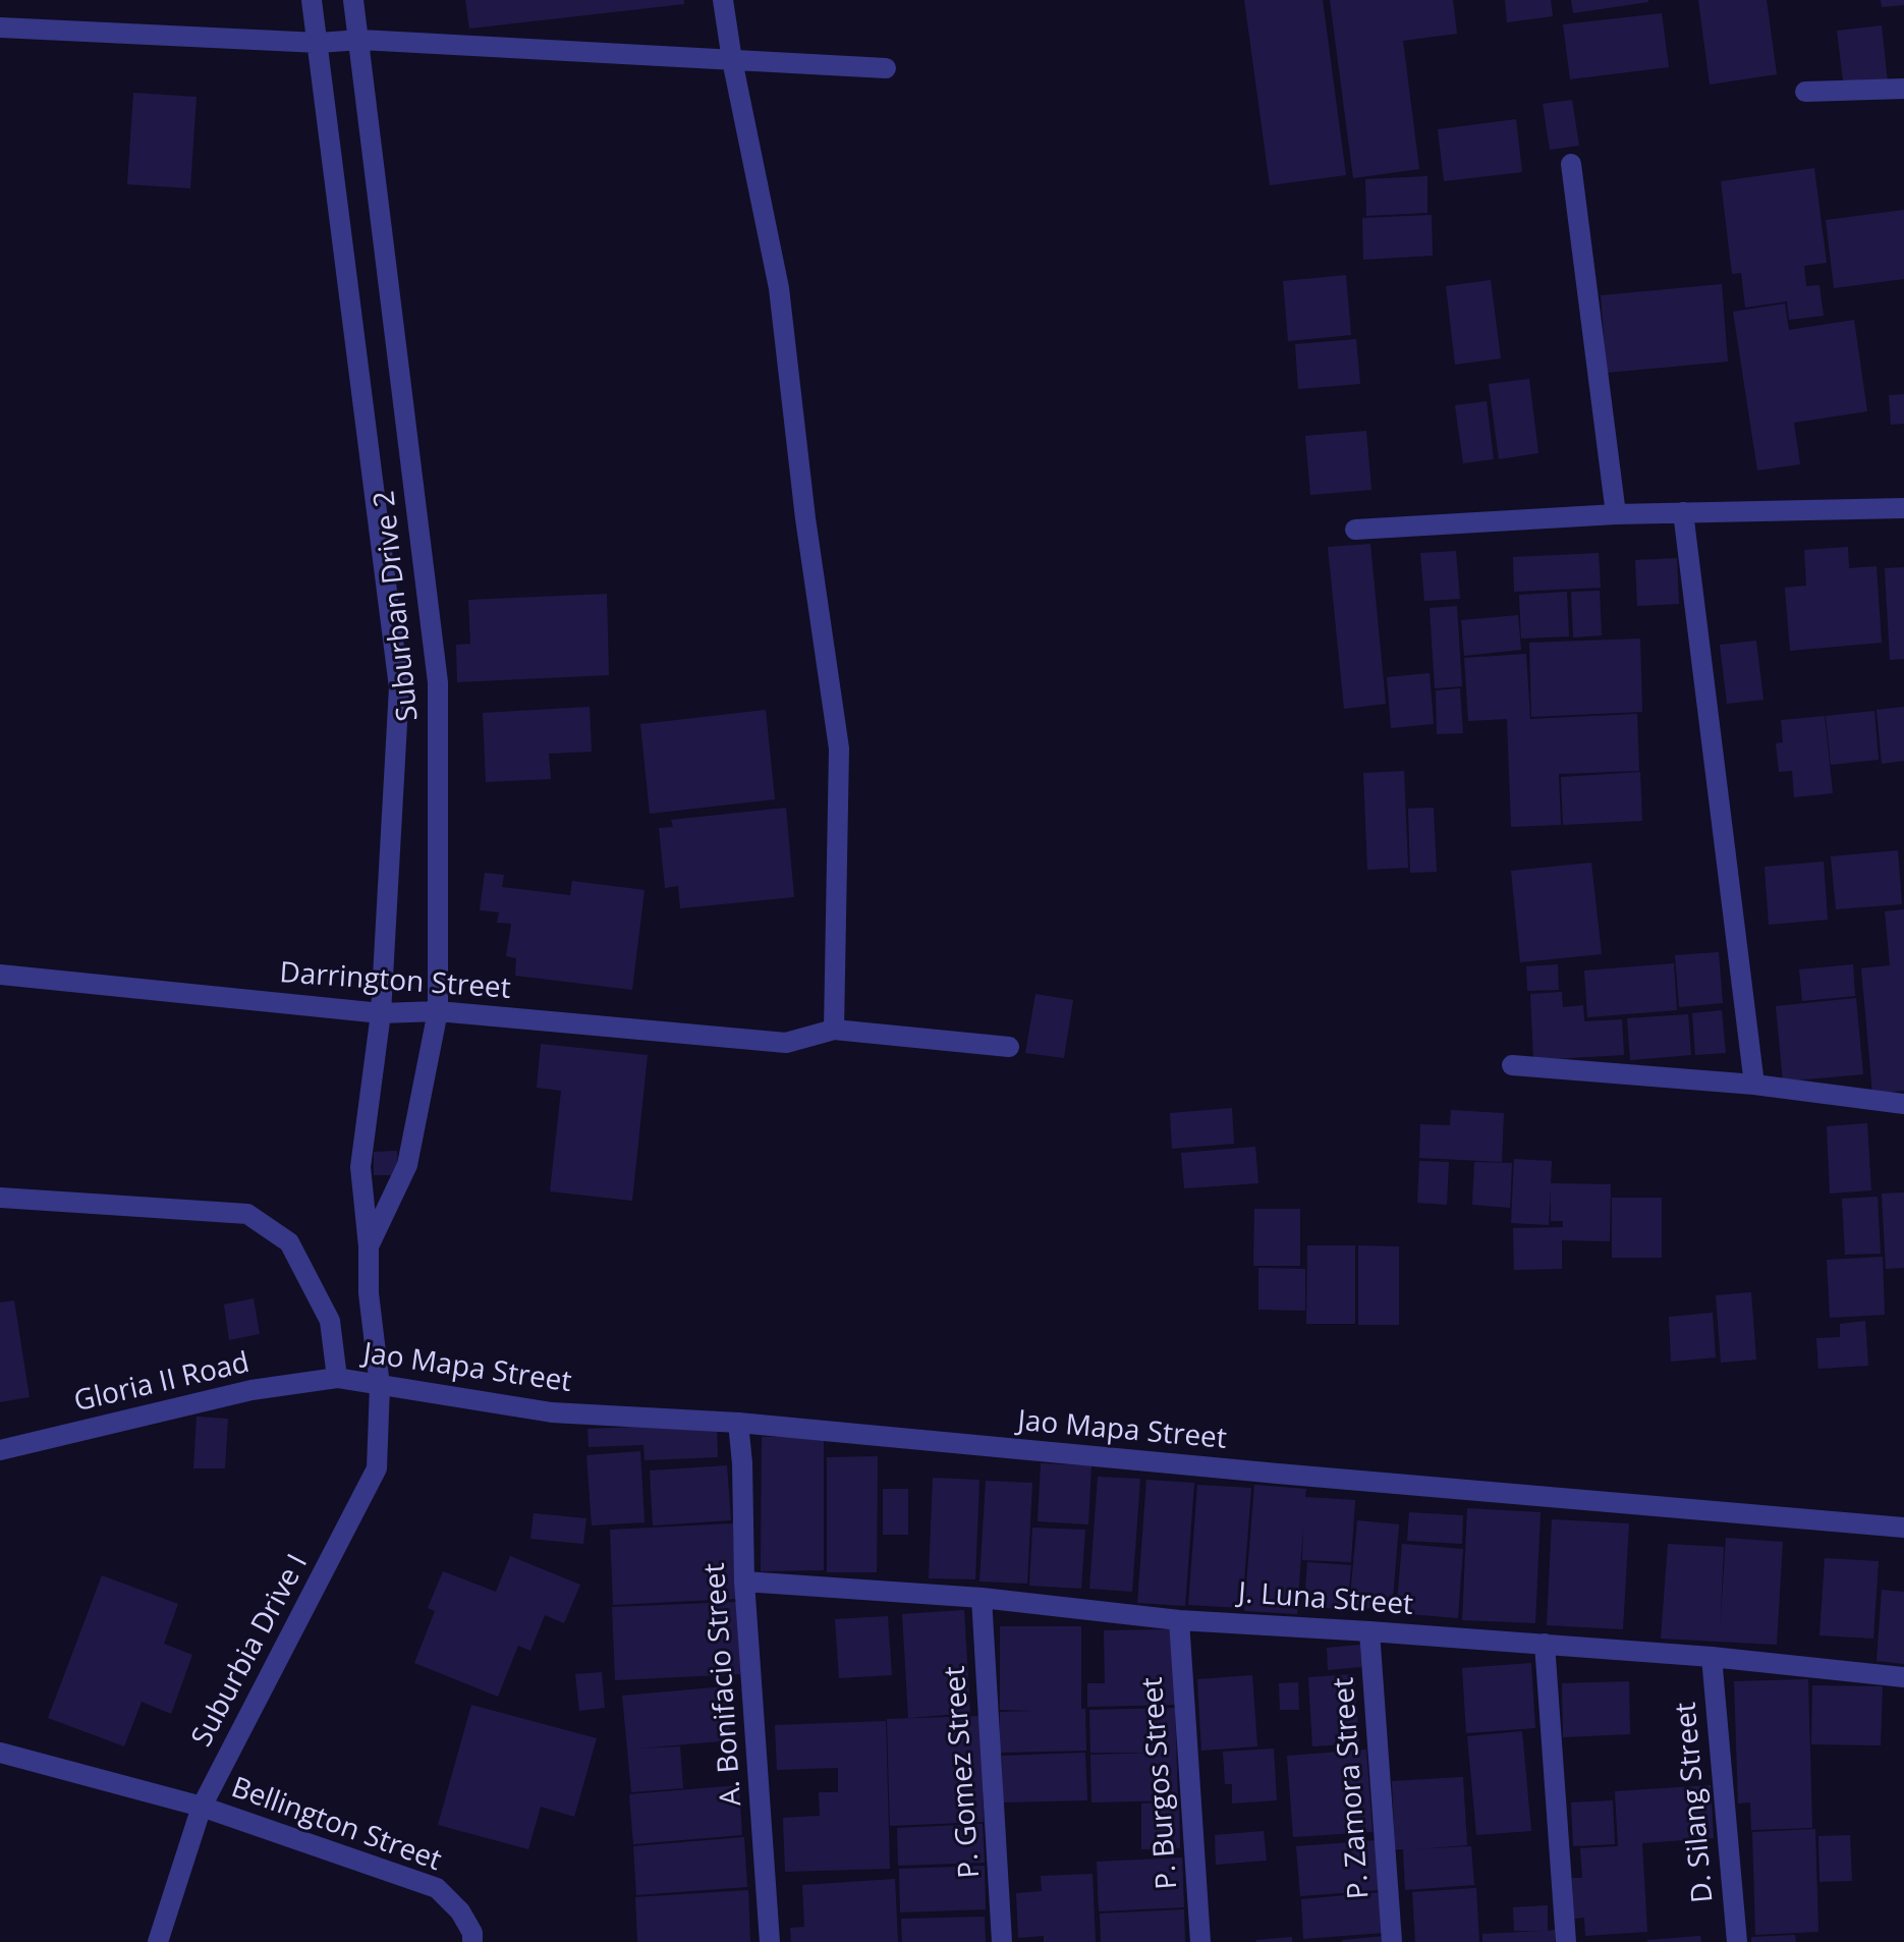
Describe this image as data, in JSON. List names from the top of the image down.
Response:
{
  "streets": {
    "street": [
      "Suburban Drive 2",
      "Darrington Street",
      "Jao Mapa Street",
      "Gloria II Road",
      "J. Luna Street",
      "Suburbia Drive I",
      "A. Bonifacio Street",
      "P. Gomez Street",
      "P. Burgos Street",
      "P. Zamora Street",
      "D. Silang Street",
      "Bellington Street"
    ]
  },
  "crossings": [
    ["Suburban Drive 2", "Darrington Street"],
    ["Suburban Drive 2", "Jao Mapa Street"],
    ["Suburban Drive 2", "Suburbia Drive I"],
    ["Jao Mapa Street", "Gloria II Road"],
    ["Jao Mapa Street", "Suburbia Drive I"],
    ["Jao Mapa Street", "A. Bonifacio Street"],
    ["J. Luna Street", "A. Bonifacio Street"],
    ["J. Luna Street", "P. Gomez Street"],
    ["J. Luna Street", "P. Burgos Street"],
    ["J. Luna Street", "P. Zamora Street"],
    ["J. Luna Street", "D. Silang Street"],
    ["Suburbia Drive I", "Bellington Street"]
  ]
}
